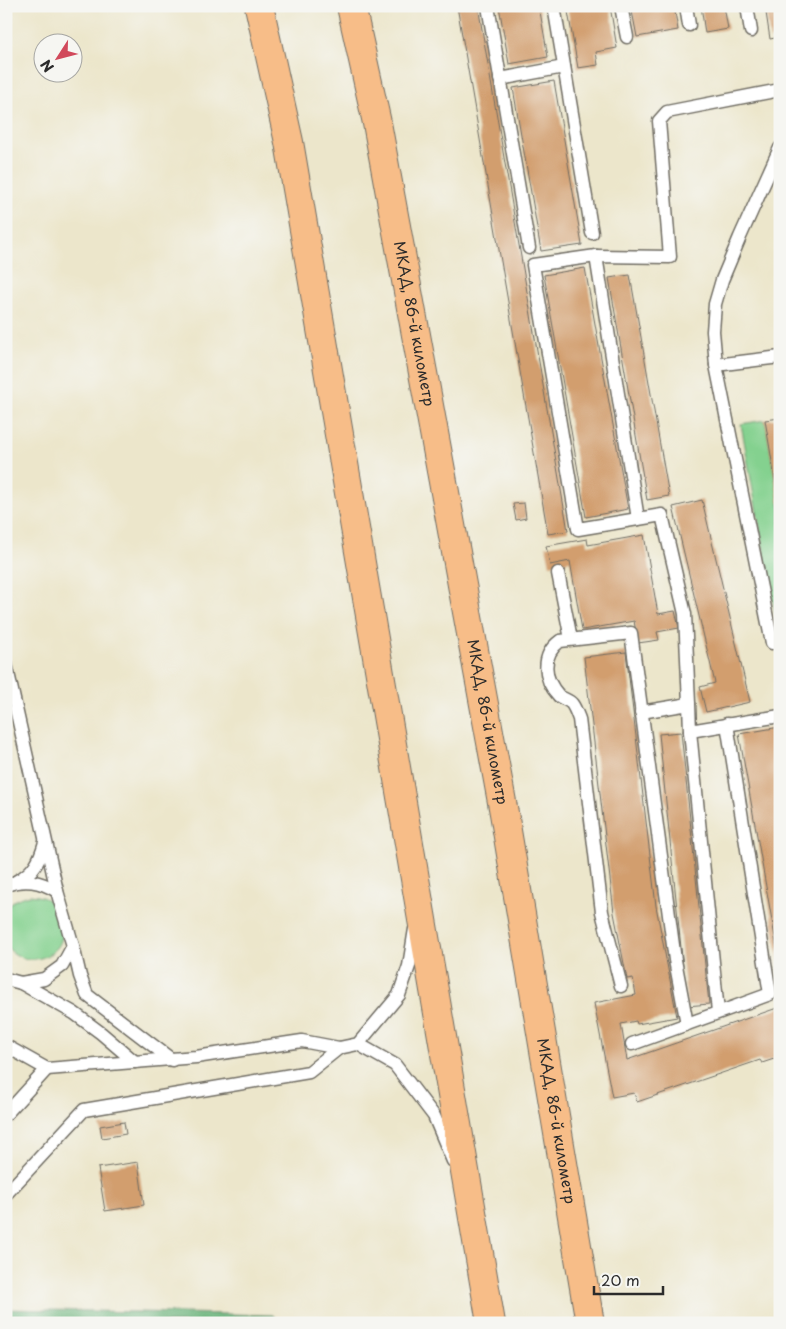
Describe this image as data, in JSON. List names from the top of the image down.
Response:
{
  "streets": {
    "highway": ["МКАД, 86-й километр"]
  },
  "scale_bar": "20 m",
  "north": "bottom left"
}
